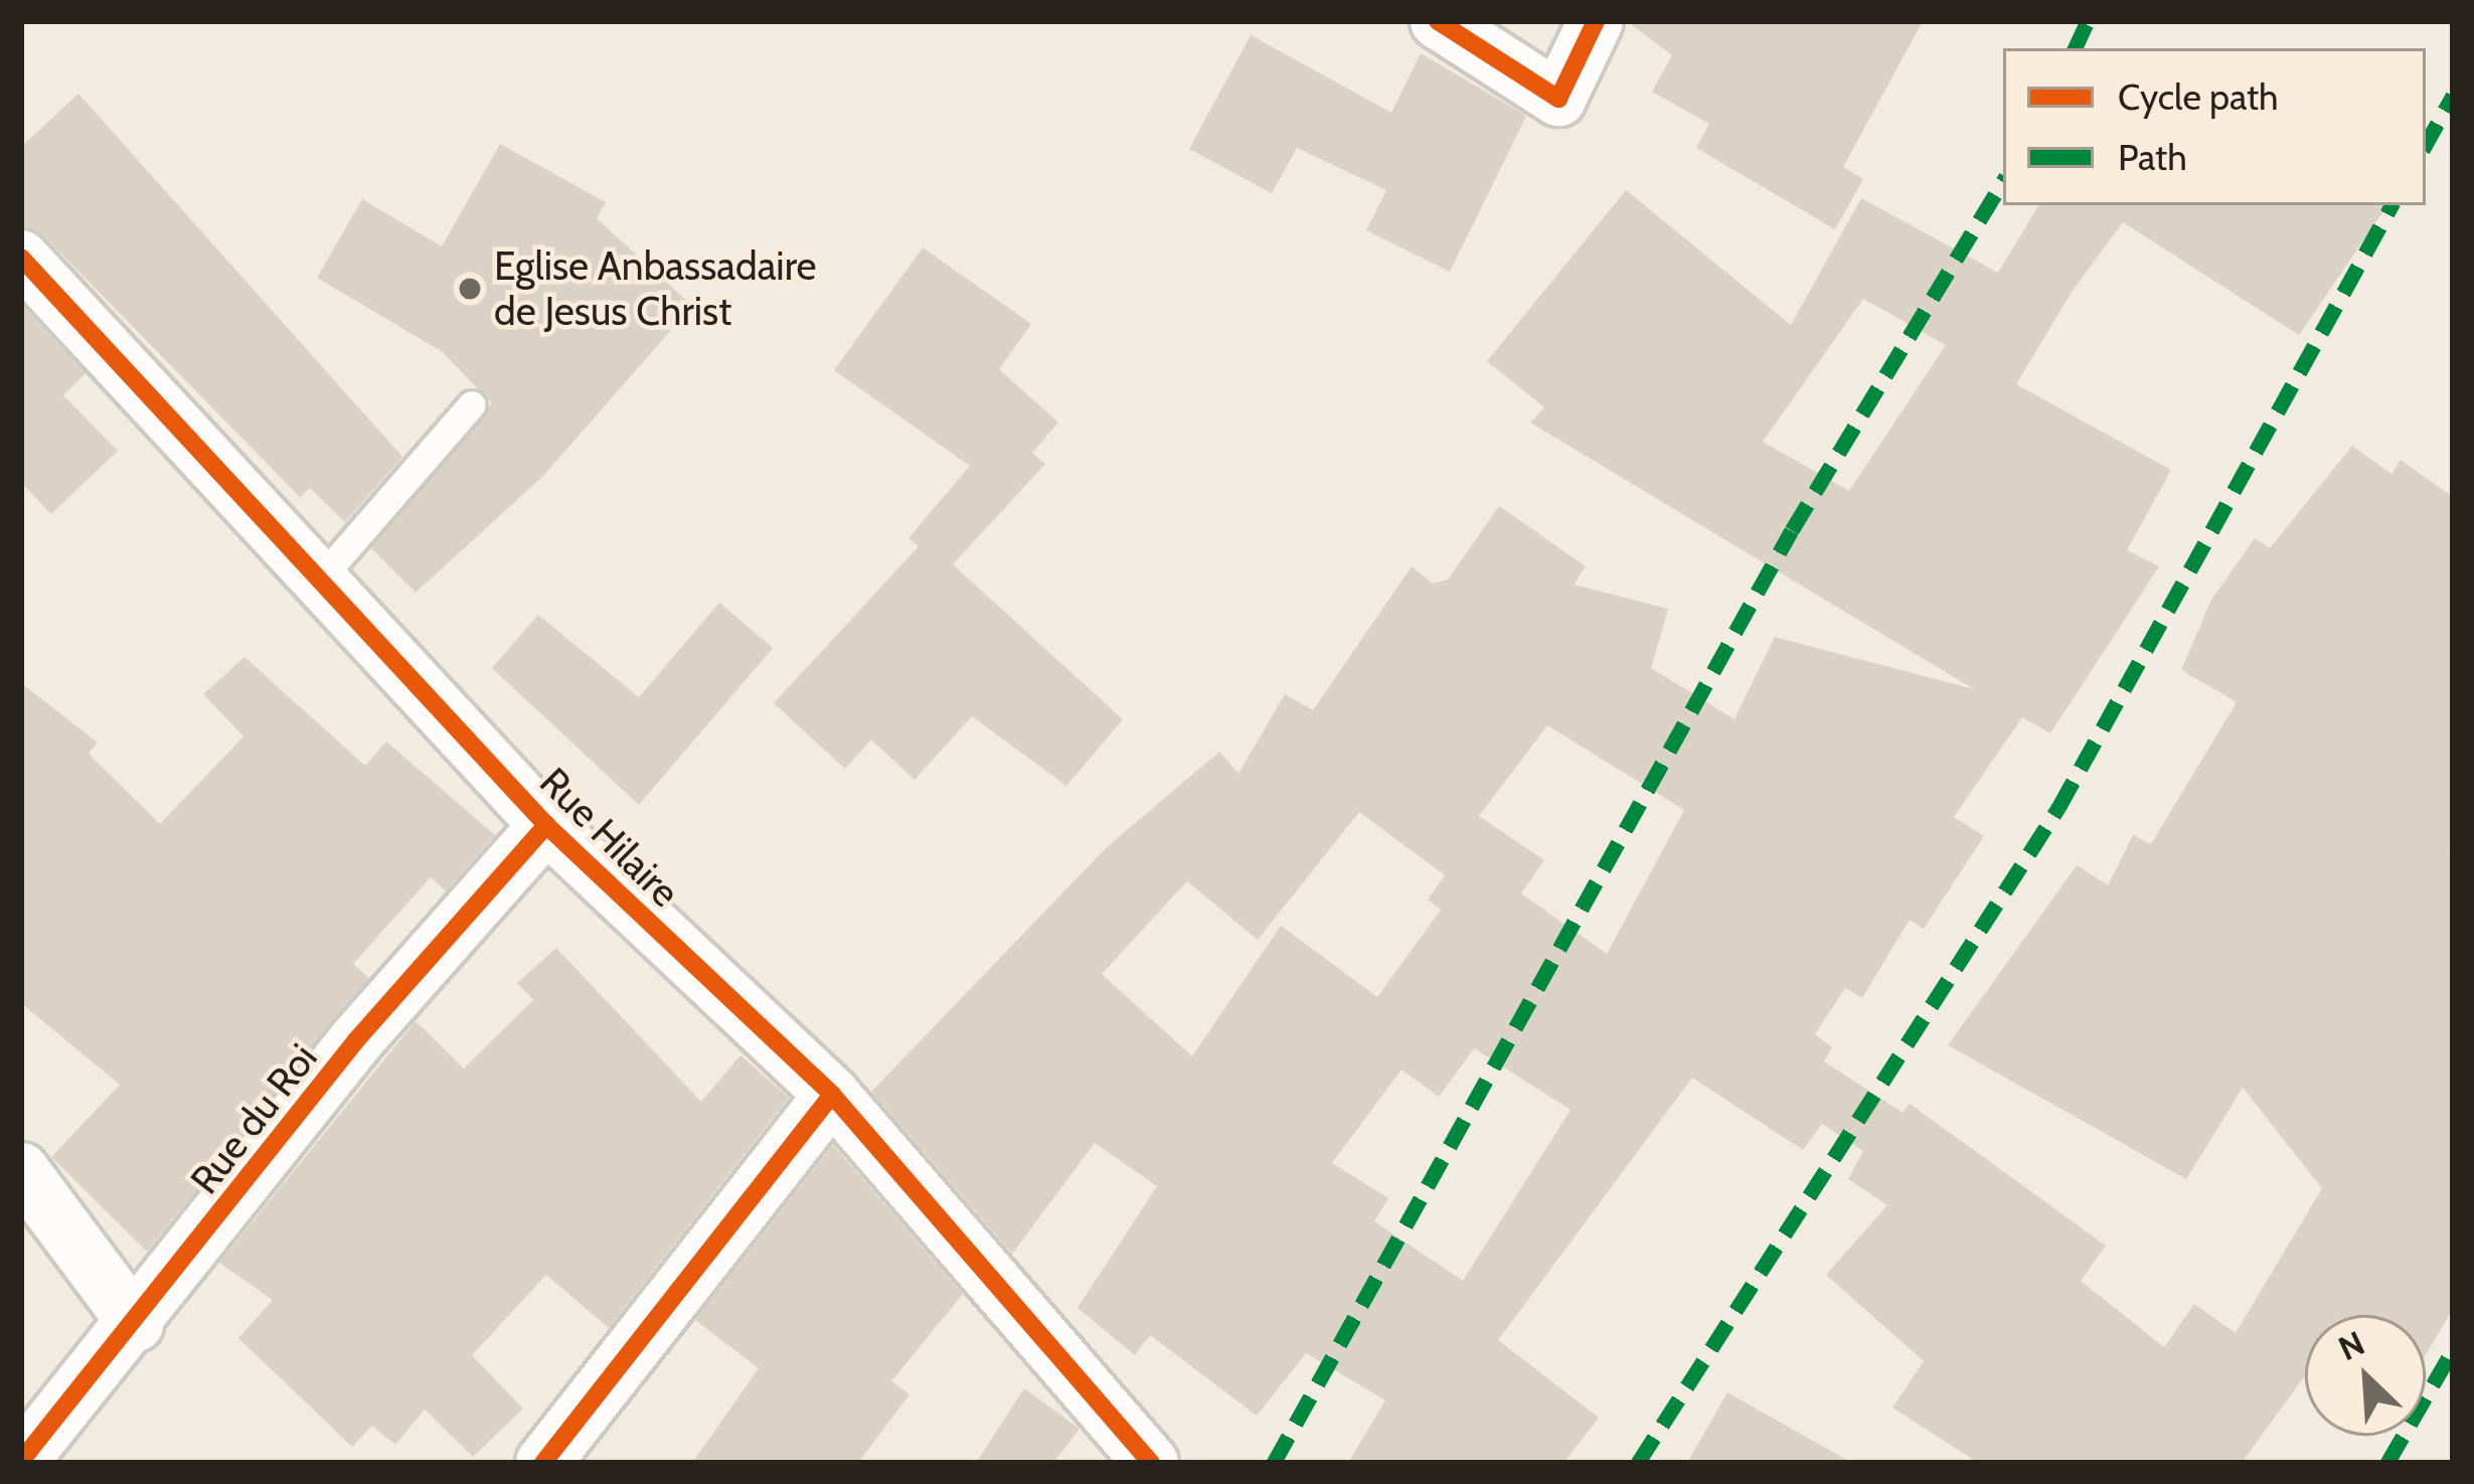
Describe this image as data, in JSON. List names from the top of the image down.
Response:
{
  "streets": {
    "street": ["Rue Hilaire", "Rue du Roi"]
  },
  "crossings": [
    ["Rue Hilaire", "Rue du Roi"]
  ],
  "places": ["Eglise Anbassadaire de Jesus Christ"],
  "legend": ["Cycle path", "Path"],
  "north": "top left"
}
